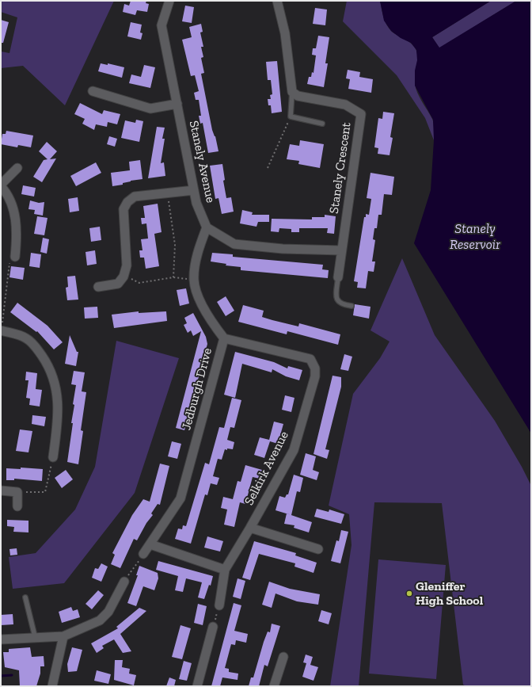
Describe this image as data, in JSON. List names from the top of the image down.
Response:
{
  "streets": {
    "street": [
      "Stanely Avenue",
      "Stanely Crescent",
      "Jedburgh Drive",
      "Selkirk Avenue"
    ]
  },
  "crossings": [
    ["Stanely Avenue", "Jedburgh Drive"],
    ["Jedburgh Drive", "Selkirk Avenue"]
  ],
  "water": ["Stanely Reservoir"],
  "places": ["Gleniffer High School"]
}
